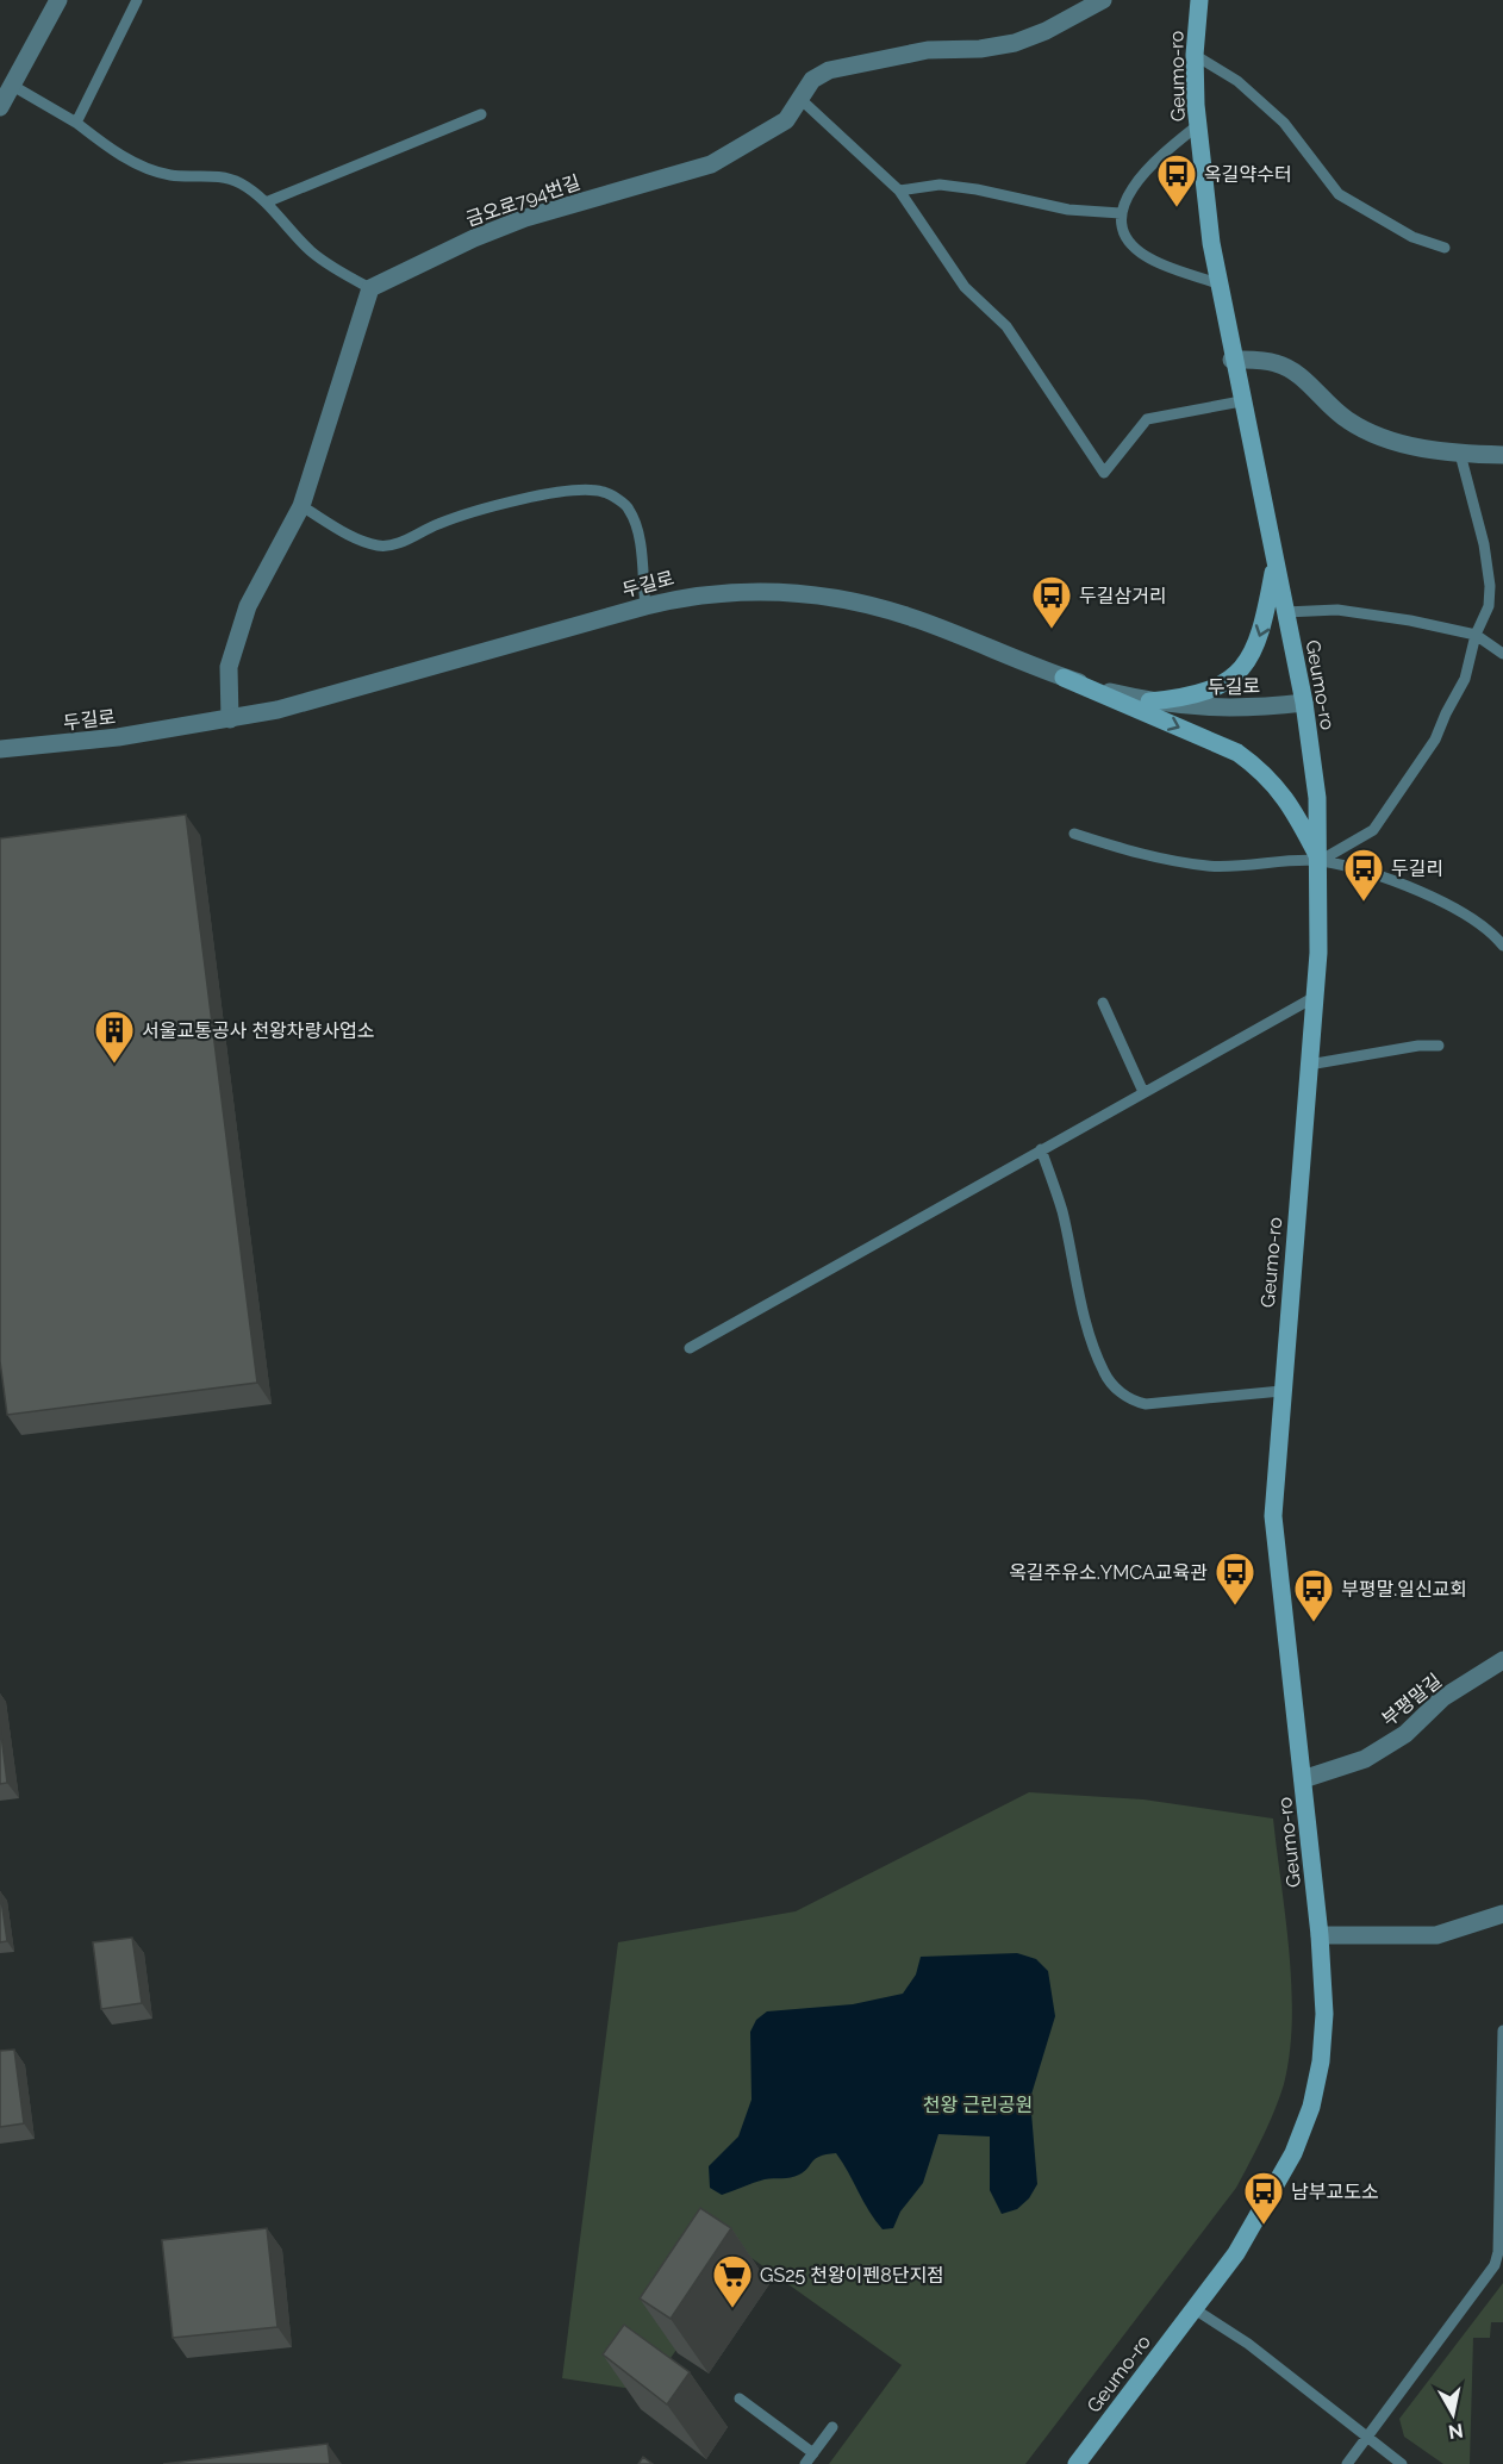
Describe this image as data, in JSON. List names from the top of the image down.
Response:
{
  "streets": {
    "main road": ["Geumo-ro"],
    "street": ["금오로794번길", "두길로", "부평말길"]
  },
  "crossings": [
    ["Geumo-ro", "두길로"],
    ["Geumo-ro", "부평말길"]
  ],
  "parks": ["천왕 근린공원"],
  "places": {
    "bus stop": [
      "옥길약수터",
      "두길삼거리",
      "두길리",
      "옥길주유소.YMCA교육관",
      "부평말.일신교회",
      "남부교도소"
    ],
    "building": ["서울교통공사 천왕차량사업소"],
    "supermarket": ["GS25 천왕이펜8단지점"]
  },
  "north": "bottom"
}
